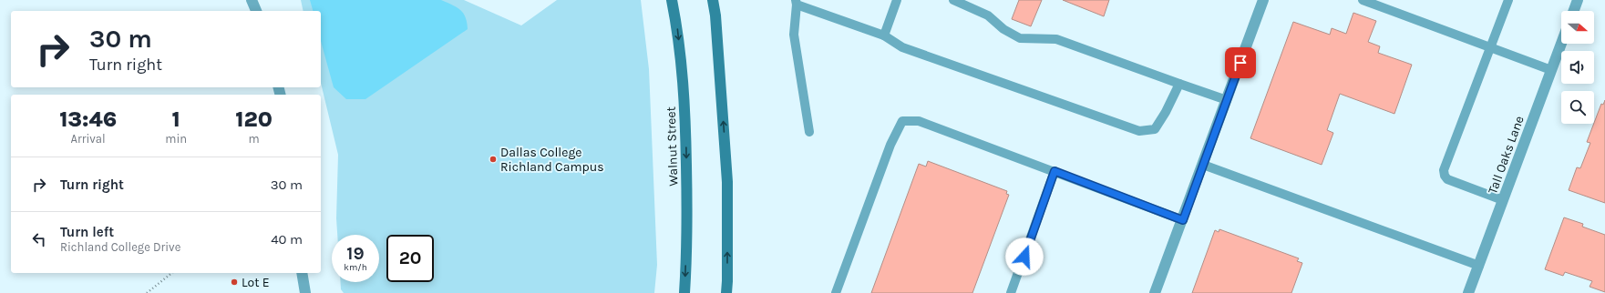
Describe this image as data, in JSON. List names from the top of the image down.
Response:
{
  "streets": {
    "main road": ["Walnut Street"],
    "street": ["Tall Oaks Lane"]
  },
  "places": ["Dallas College Richland Campus", "Lot E"],
  "north": "right",
  "page": {
    "turn": ["30 m", "Turn right"],
    "eta": [
      "13:46",
      "Arrival",
      "1",
      "min",
      "120",
      "m"
    ],
    "list": [
      {
        "name": "Turn right",
        "value": "30 m"
      },
      {
        "name": "Turn left",
        "note": "Richland College Drive",
        "value": "40 m"
      }
    ],
    "speed": "19 km/h",
    "limit": "20"
  }
}
